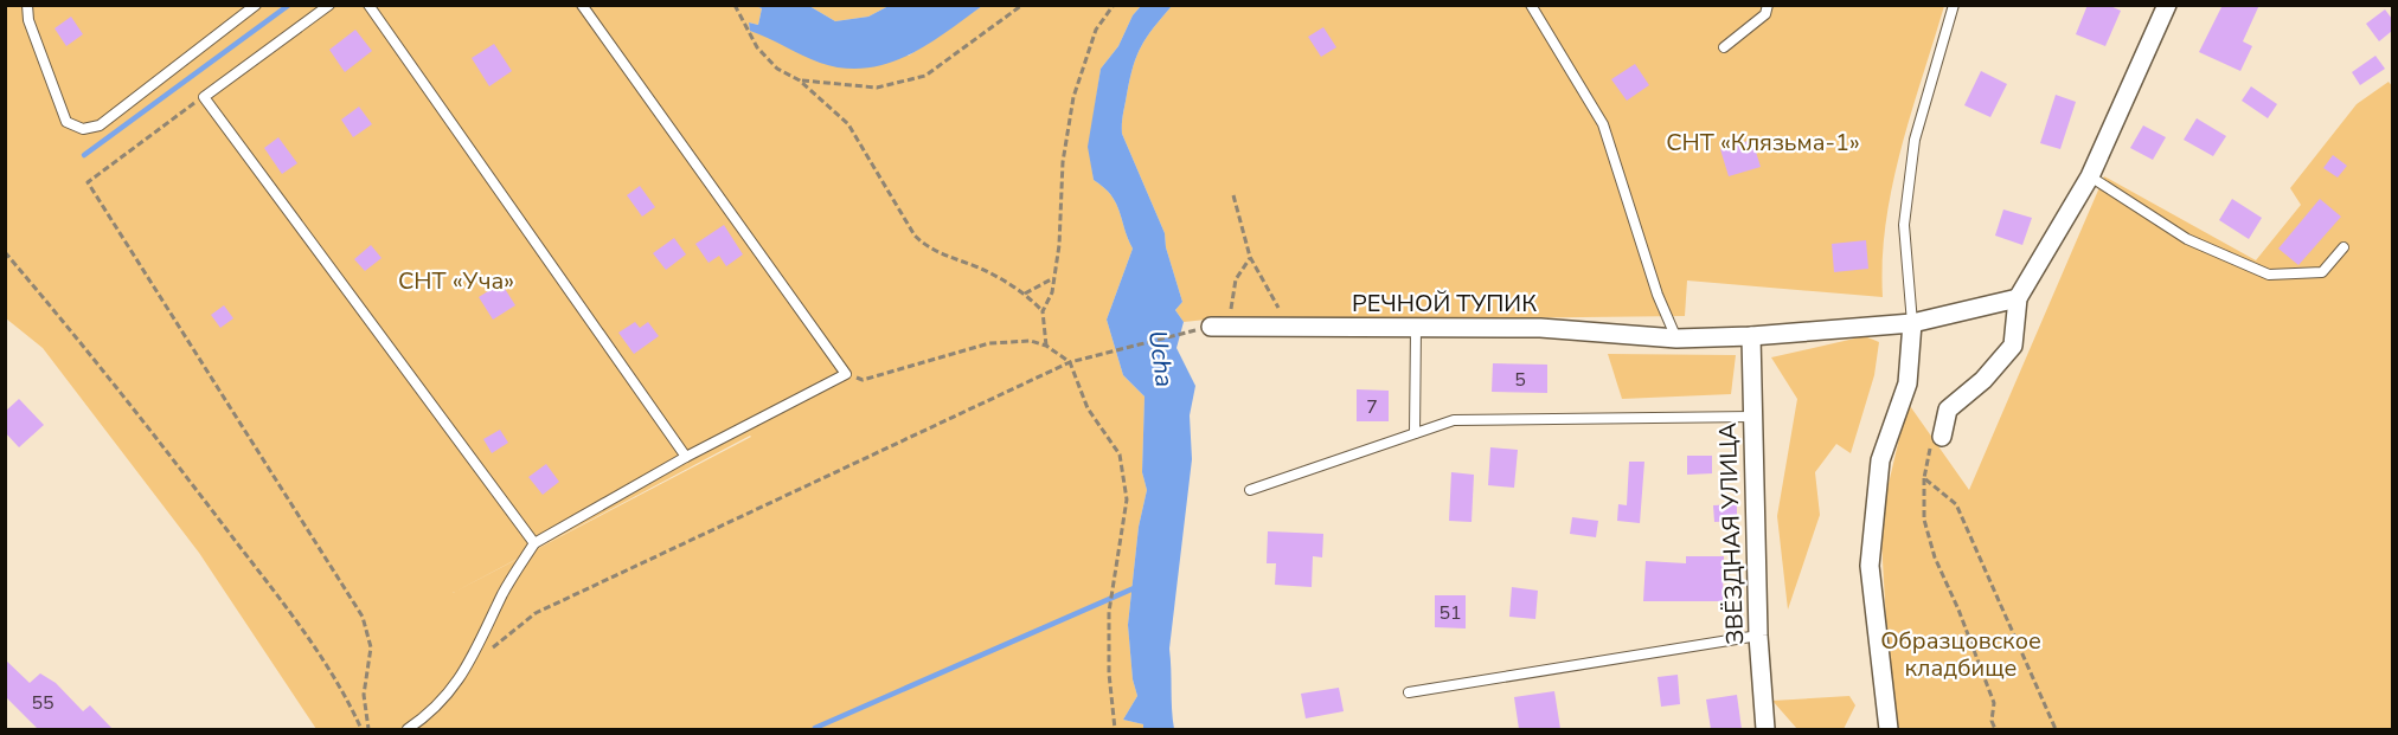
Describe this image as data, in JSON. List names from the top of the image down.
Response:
{
  "streets": {
    "street": ["РЕЧНОЙ ТУПИК", "ЗВЁЗДНАЯ УЛИЦА"]
  },
  "crossings": [
    ["РЕЧНОЙ ТУПИК", "ЗВЁЗДНАЯ УЛИЦА"]
  ],
  "water": ["Ucha"],
  "parks": ["СНТ «Клязьма-1»", "СНТ «Уча»", "Образцовское кладбище"],
  "house_numbers": [
    "5",
    "7",
    "51",
    "55"
  ]
}
